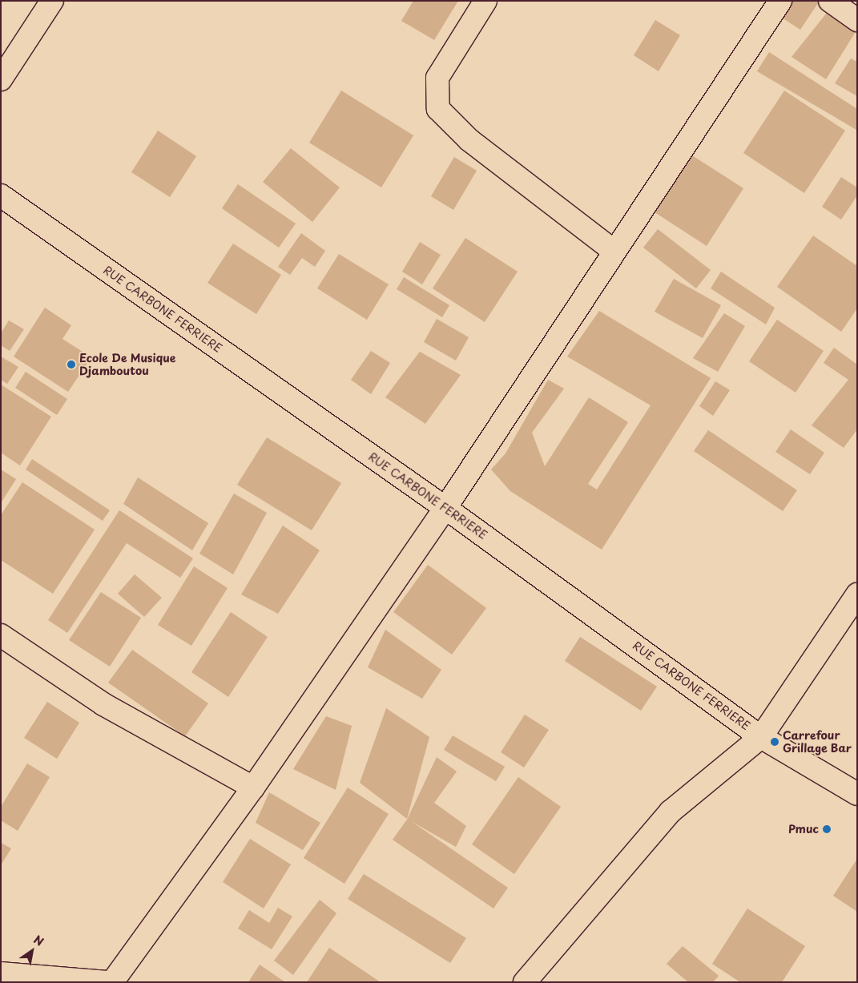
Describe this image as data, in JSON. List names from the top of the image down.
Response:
{
  "streets": {
    "street": ["RUE CARBONE FERRIERE"]
  },
  "places": ["Ecole De Musique Djamboutou", "Carrefour Grillage Bar", "Pmuc"],
  "north": "top right"
}
